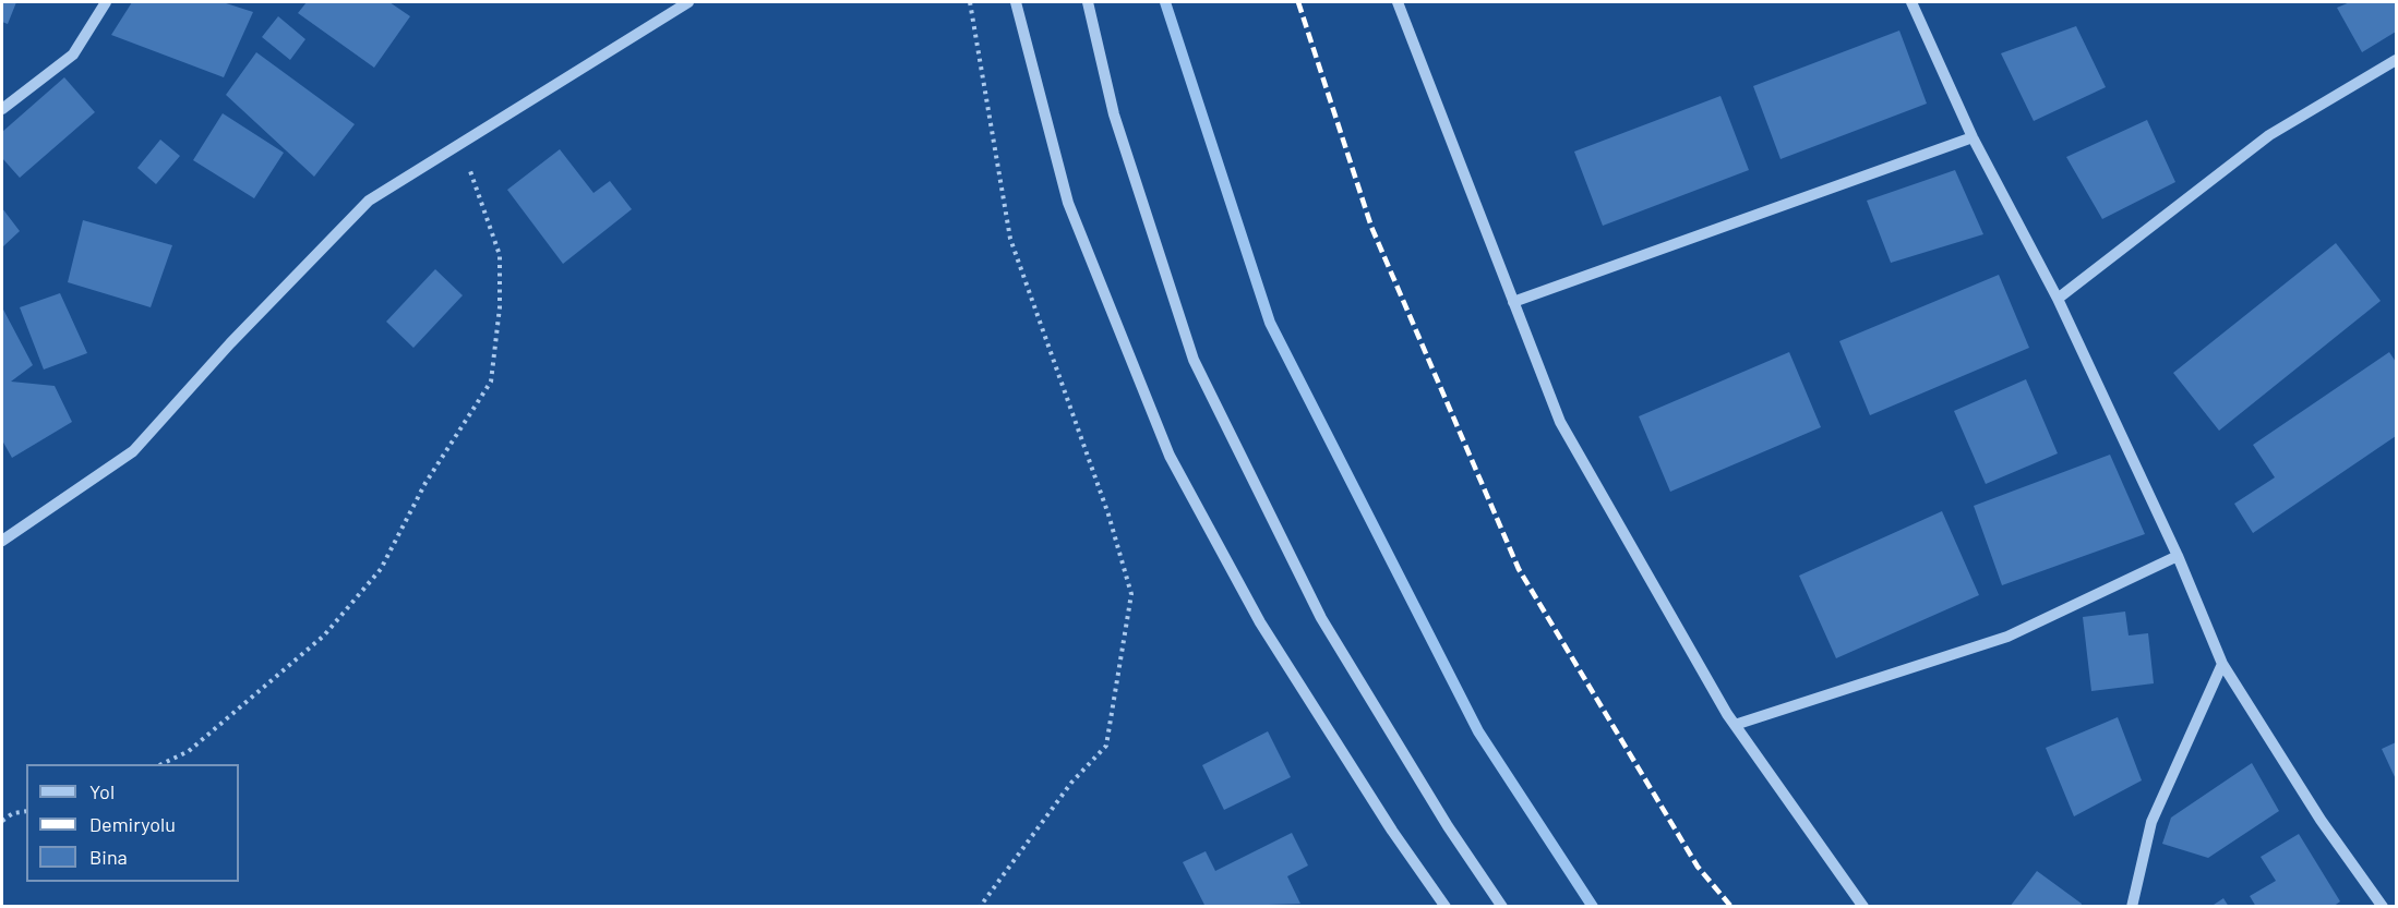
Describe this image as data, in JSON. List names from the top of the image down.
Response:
{
  "legend": ["Yol", "Demiryolu", "Bina"]
}
